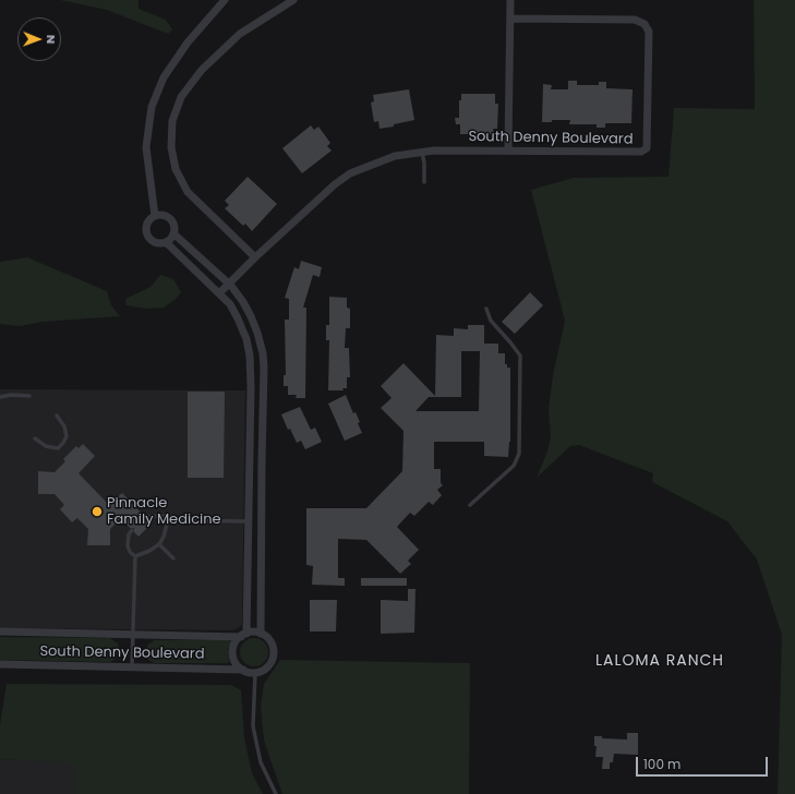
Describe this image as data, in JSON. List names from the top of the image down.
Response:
{
  "streets": {
    "street": ["South Denny Boulevard"]
  },
  "districts": ["LALOMA RANCH"],
  "places": ["Pinnacle Family Medicine"],
  "scale_bar": "100 m",
  "north": "right"
}
